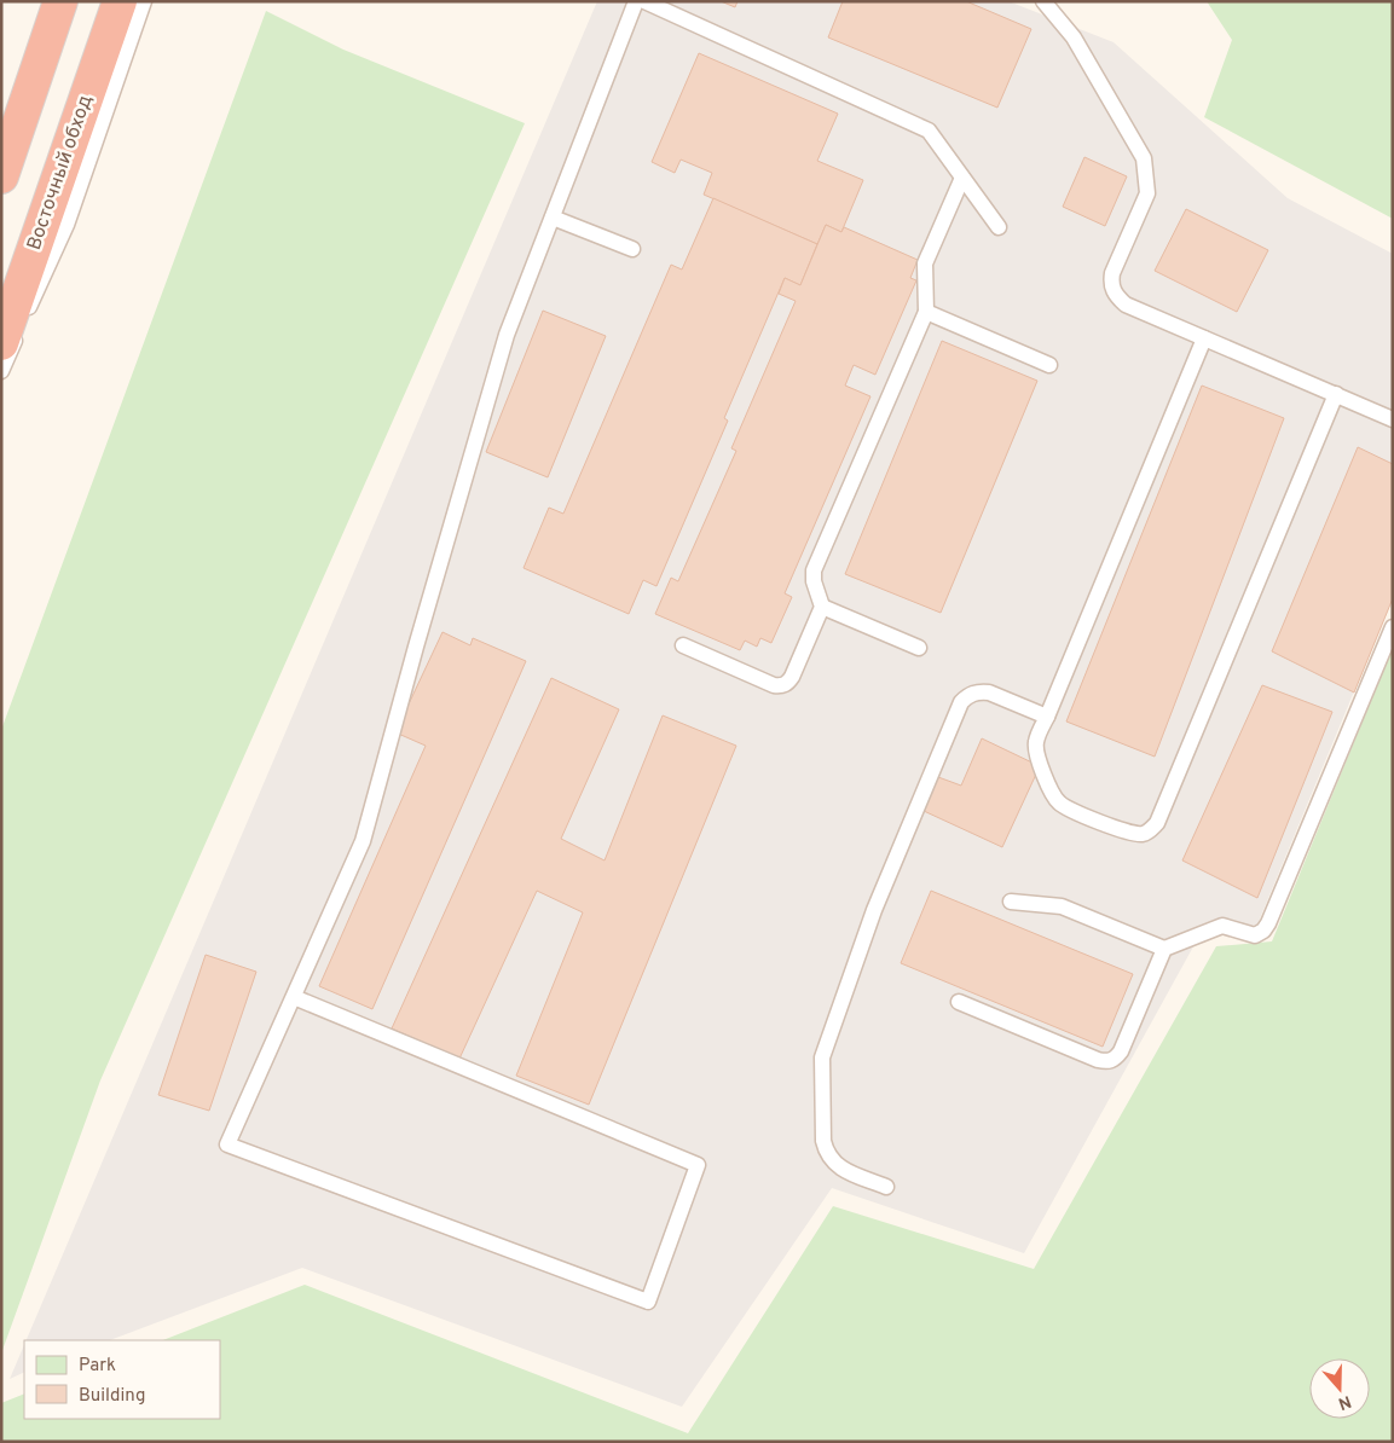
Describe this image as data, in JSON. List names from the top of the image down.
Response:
{
  "streets": {
    "highway": ["Восточный обход"]
  },
  "legend": ["Park", "Building"],
  "north": "bottom"
}
